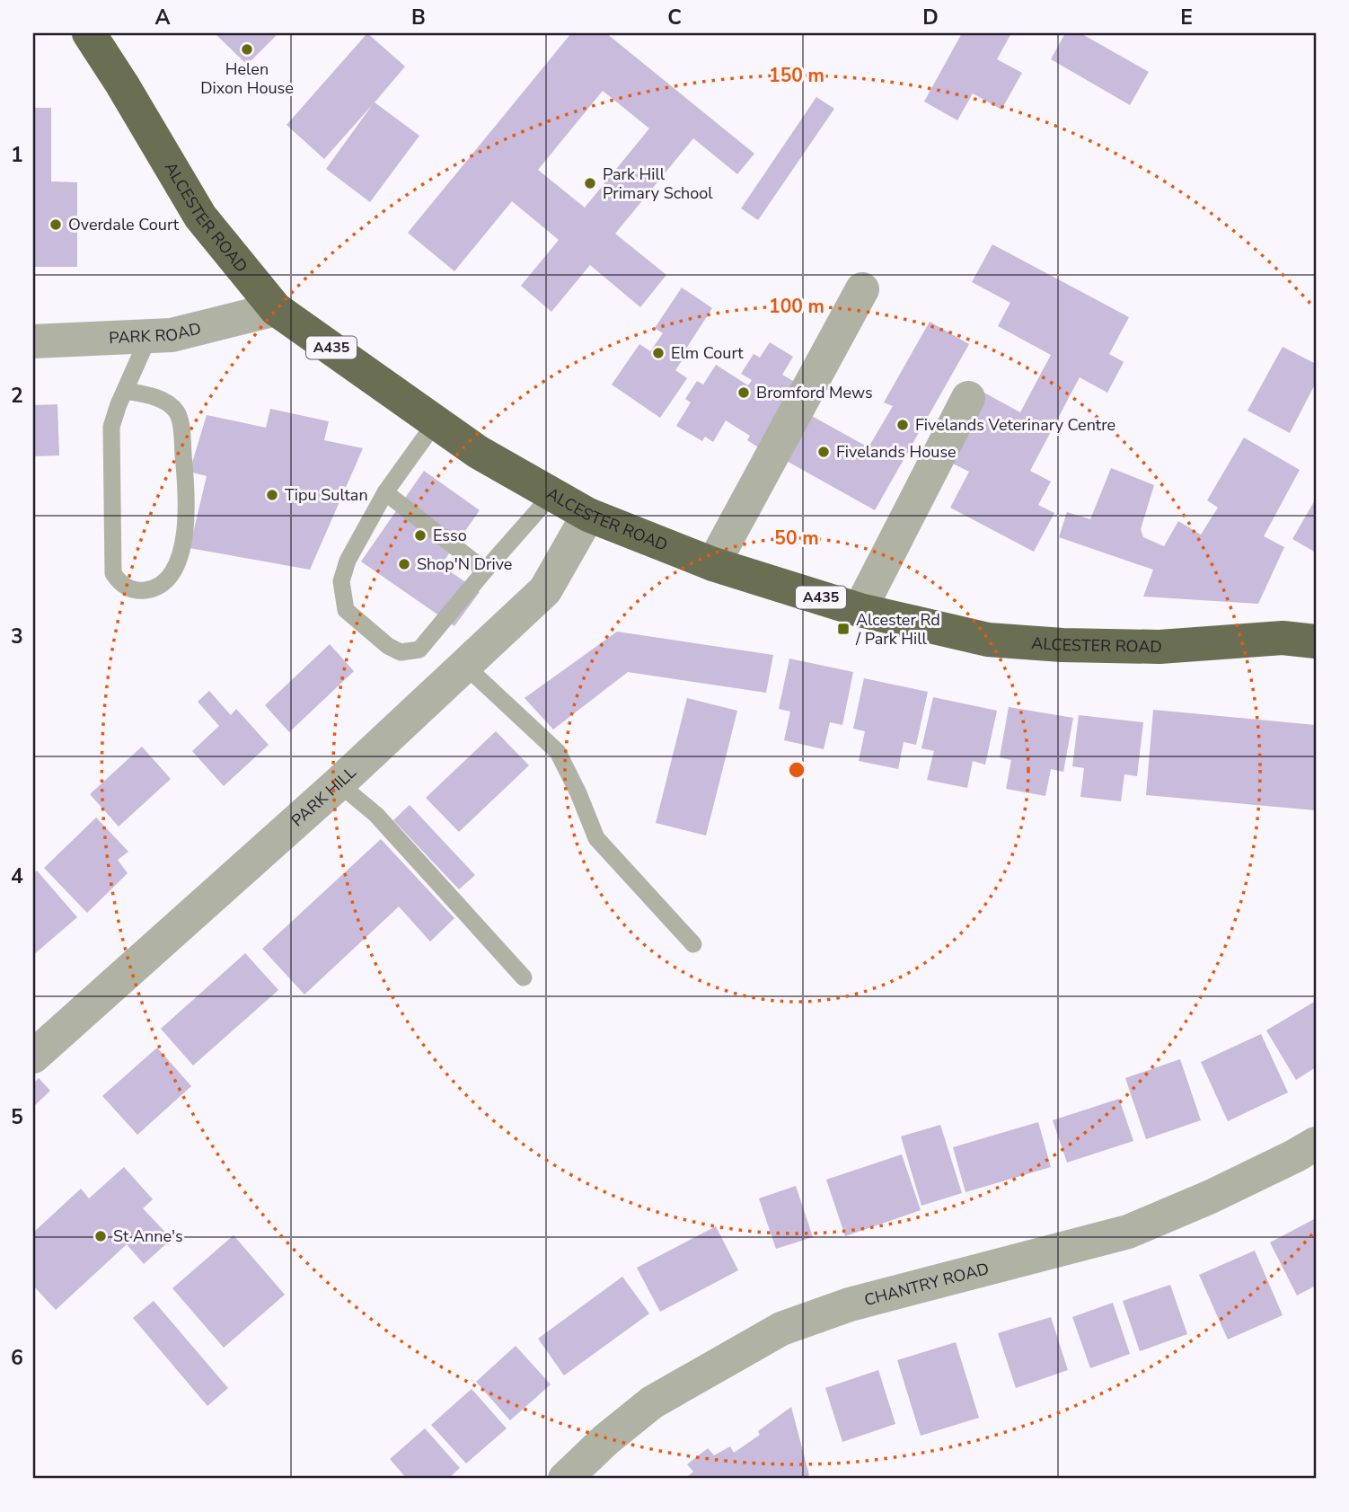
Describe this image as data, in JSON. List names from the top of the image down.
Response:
{
  "streets": {
    "highway": ["ALCESTER ROAD", "A435"],
    "street": ["PARK ROAD", "PARK HILL", "CHANTRY ROAD"]
  },
  "crossings": [
    ["ALCESTER ROAD", "PARK ROAD"],
    ["ALCESTER ROAD", "PARK HILL"]
  ],
  "places": {
    "other": [
      "Helen Dixon House",
      "Park Hill Primary School",
      "Overdale Court",
      "Elm Court",
      "Bromford Mews",
      "Fivelands Veterinary Centre",
      "Fivelands House",
      "Tipu Sultan",
      "Esso",
      "Shop'N Drive",
      "St Anne's"
    ],
    "transit": ["Alcester Rd / Park Hill"]
  },
  "grid": {
    "columns": [
      "A",
      "B",
      "C",
      "D",
      "E"
    ],
    "rows": [
      "1",
      "2",
      "3",
      "4",
      "5",
      "6"
    ]
  },
  "rings": ["150 m", "100 m", "50 m"]
}
